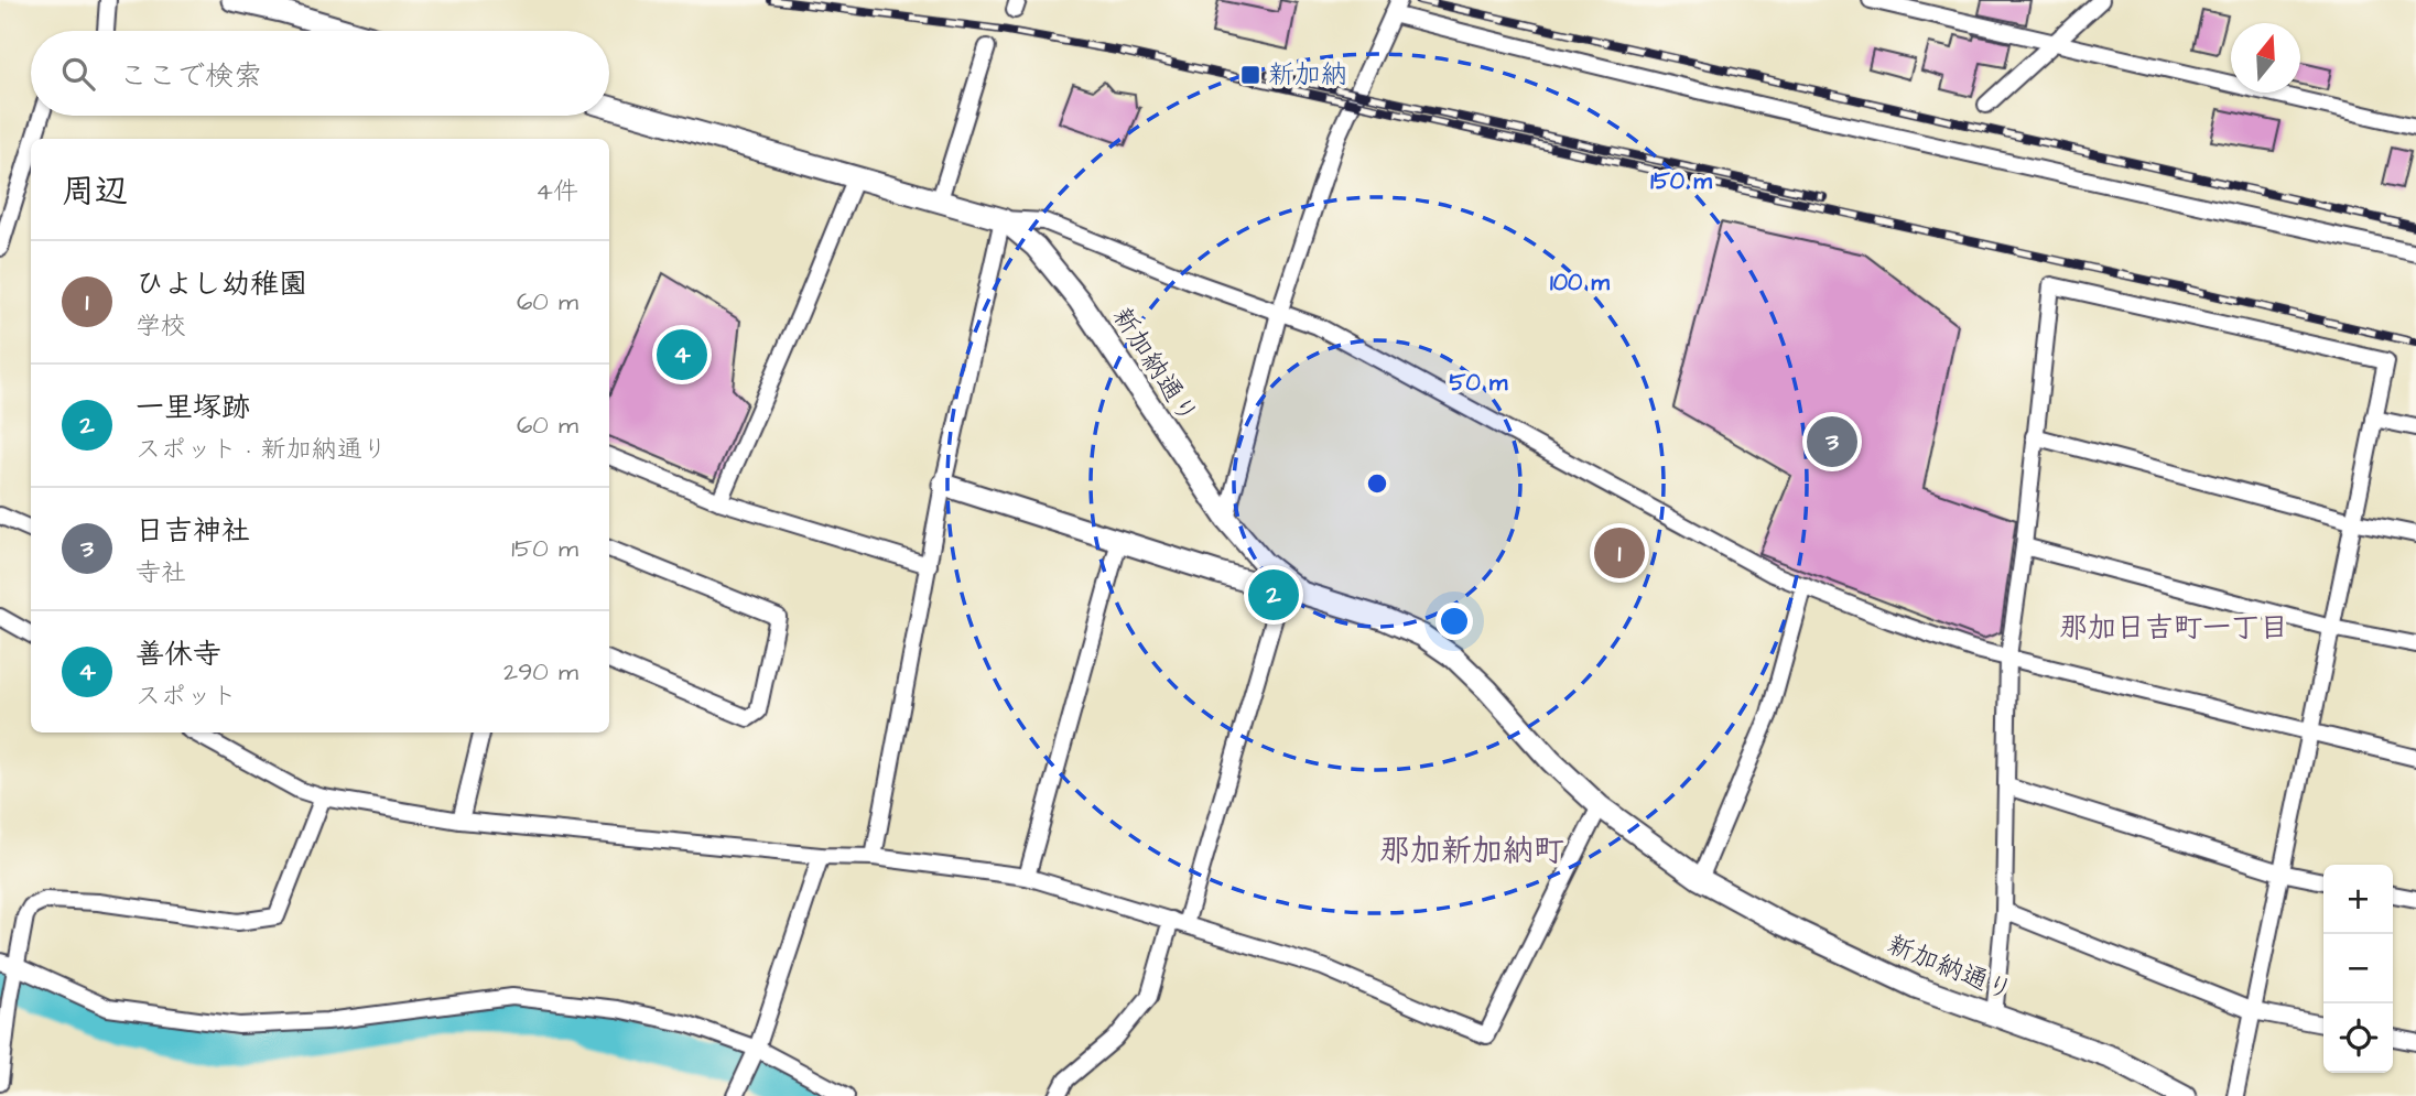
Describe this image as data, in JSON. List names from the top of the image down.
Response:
{
  "streets": {
    "street": ["新加納通り"]
  },
  "districts": ["那加日吉町一丁目", "那加新加納町"],
  "places": {
    "transit": ["新加納"]
  },
  "north": "top",
  "page": {
    "search": "ここで検索",
    "heading": ["周辺", "4件"],
    "list": [
      {
        "mark": "1",
        "name": "ひよし幼稚園",
        "note": "学校",
        "value": "60 m"
      },
      {
        "mark": "2",
        "name": "一里塚跡",
        "note": "スポット · 新加納通り",
        "value": "60 m"
      },
      {
        "mark": "3",
        "name": "日吉神社",
        "note": "寺社",
        "value": "150 m"
      },
      {
        "mark": "4",
        "name": "善休寺",
        "note": "スポット",
        "value": "290 m"
      }
    ],
    "pins": [
      "4",
      "3",
      "1",
      "2"
    ],
    "map_buttons": ["+", "−"]
  },
  "rings": ["150 m", "100 m", "50 m"]
}
